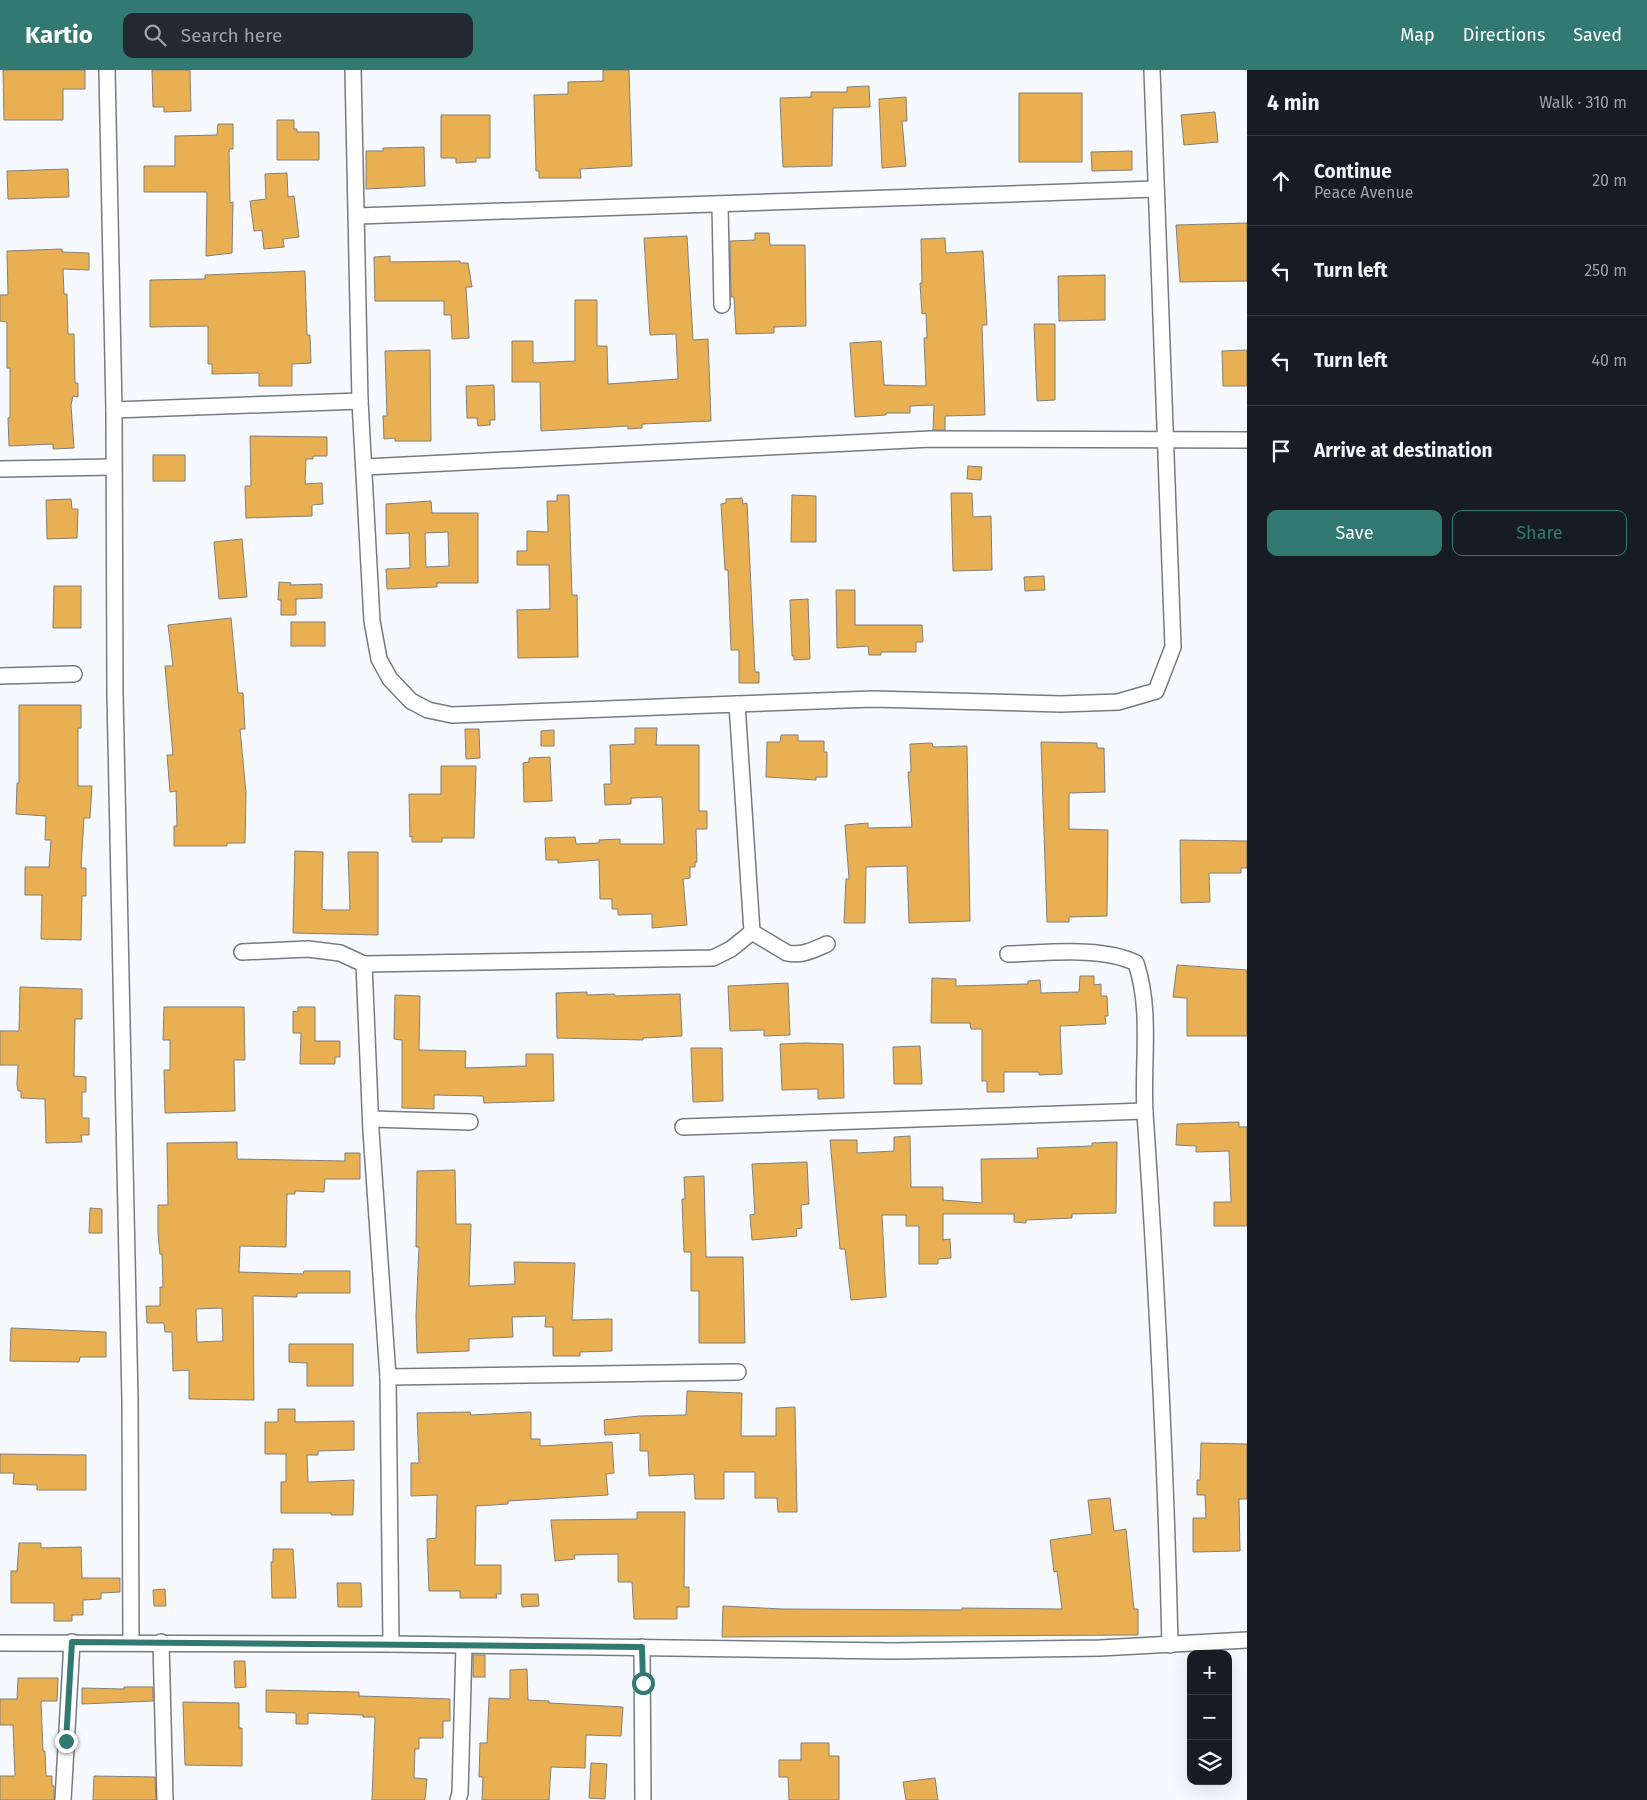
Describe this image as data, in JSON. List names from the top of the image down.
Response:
{
  "page": {
    "header": "Kartio",
    "search": "Search here",
    "nav": ["Map", "Directions", "Saved"],
    "heading": ["4 min", "Walk · 310 m"],
    "list": [
      ["Continue", "Peace Avenue", "20 m"],
      ["Turn left", "250 m"],
      ["Turn left", "40 m"],
      "Arrive at destination"
    ],
    "buttons": ["Save", "Share"],
    "map_buttons": ["+", "−"]
  }
}
